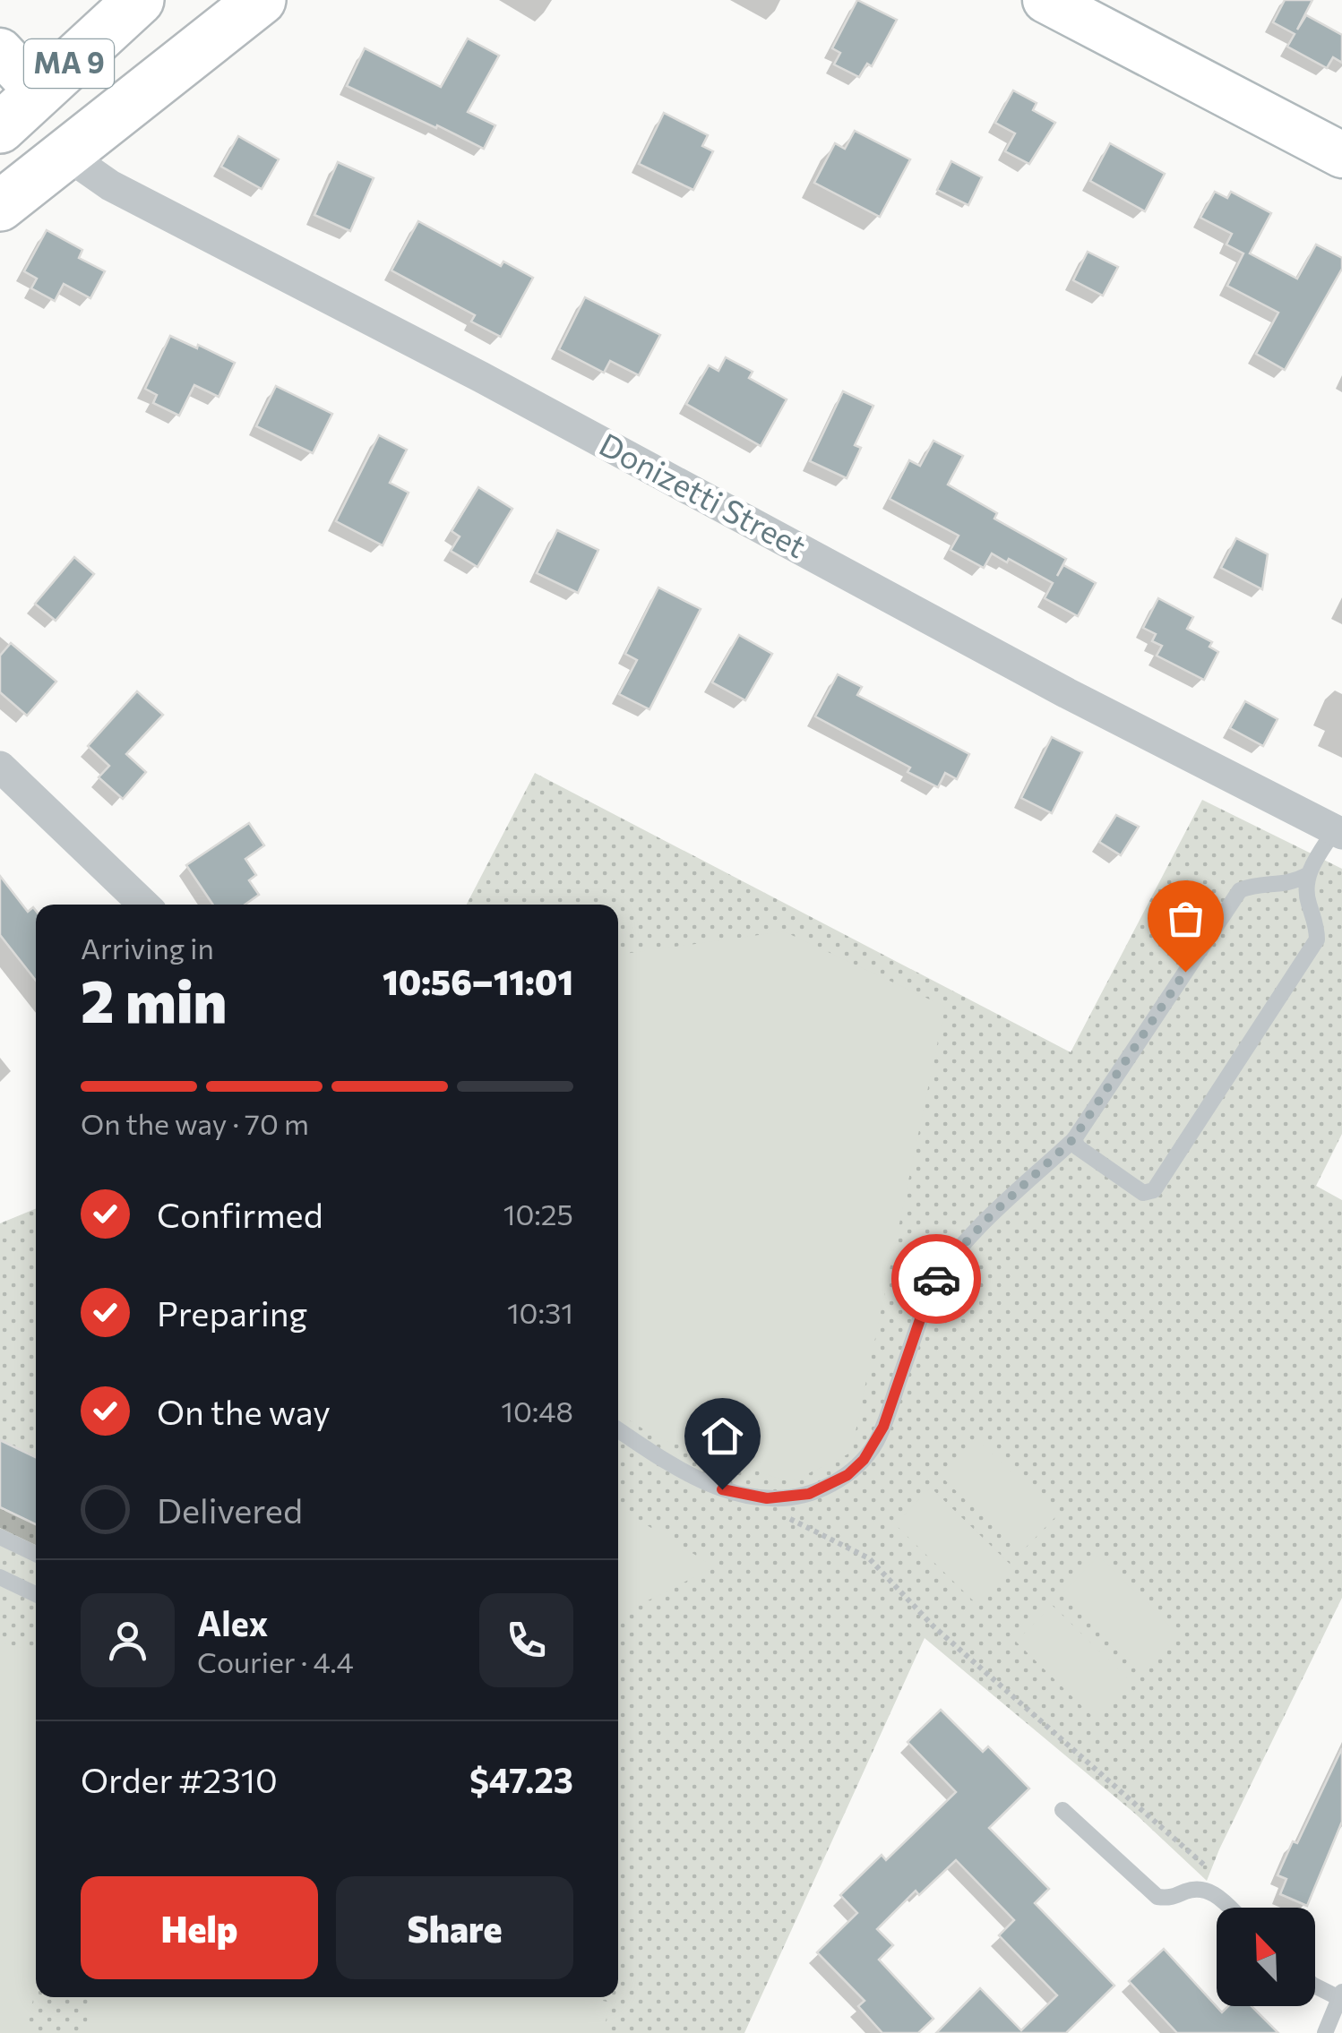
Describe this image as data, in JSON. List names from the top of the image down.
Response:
{
  "streets": {
    "highway": ["MA 9"],
    "street": ["Donizetti Street"]
  },
  "crossings": [
    ["MA 9", "Donizetti Street"]
  ],
  "north": "top left",
  "page": {
    "heading": ["2 min", "Arriving in", "10:56–11:01"],
    "panel": [
      "Alex",
      "Courier · 4.4",
      "Order #2310",
      "$47.23"
    ],
    "bar": "On the way · 70 m",
    "list": [
      ["Confirmed", "10:25"],
      ["Preparing", "10:31"],
      ["On the way", "10:48"],
      "Delivered"
    ],
    "buttons": ["Help", "Share"]
  }
}
